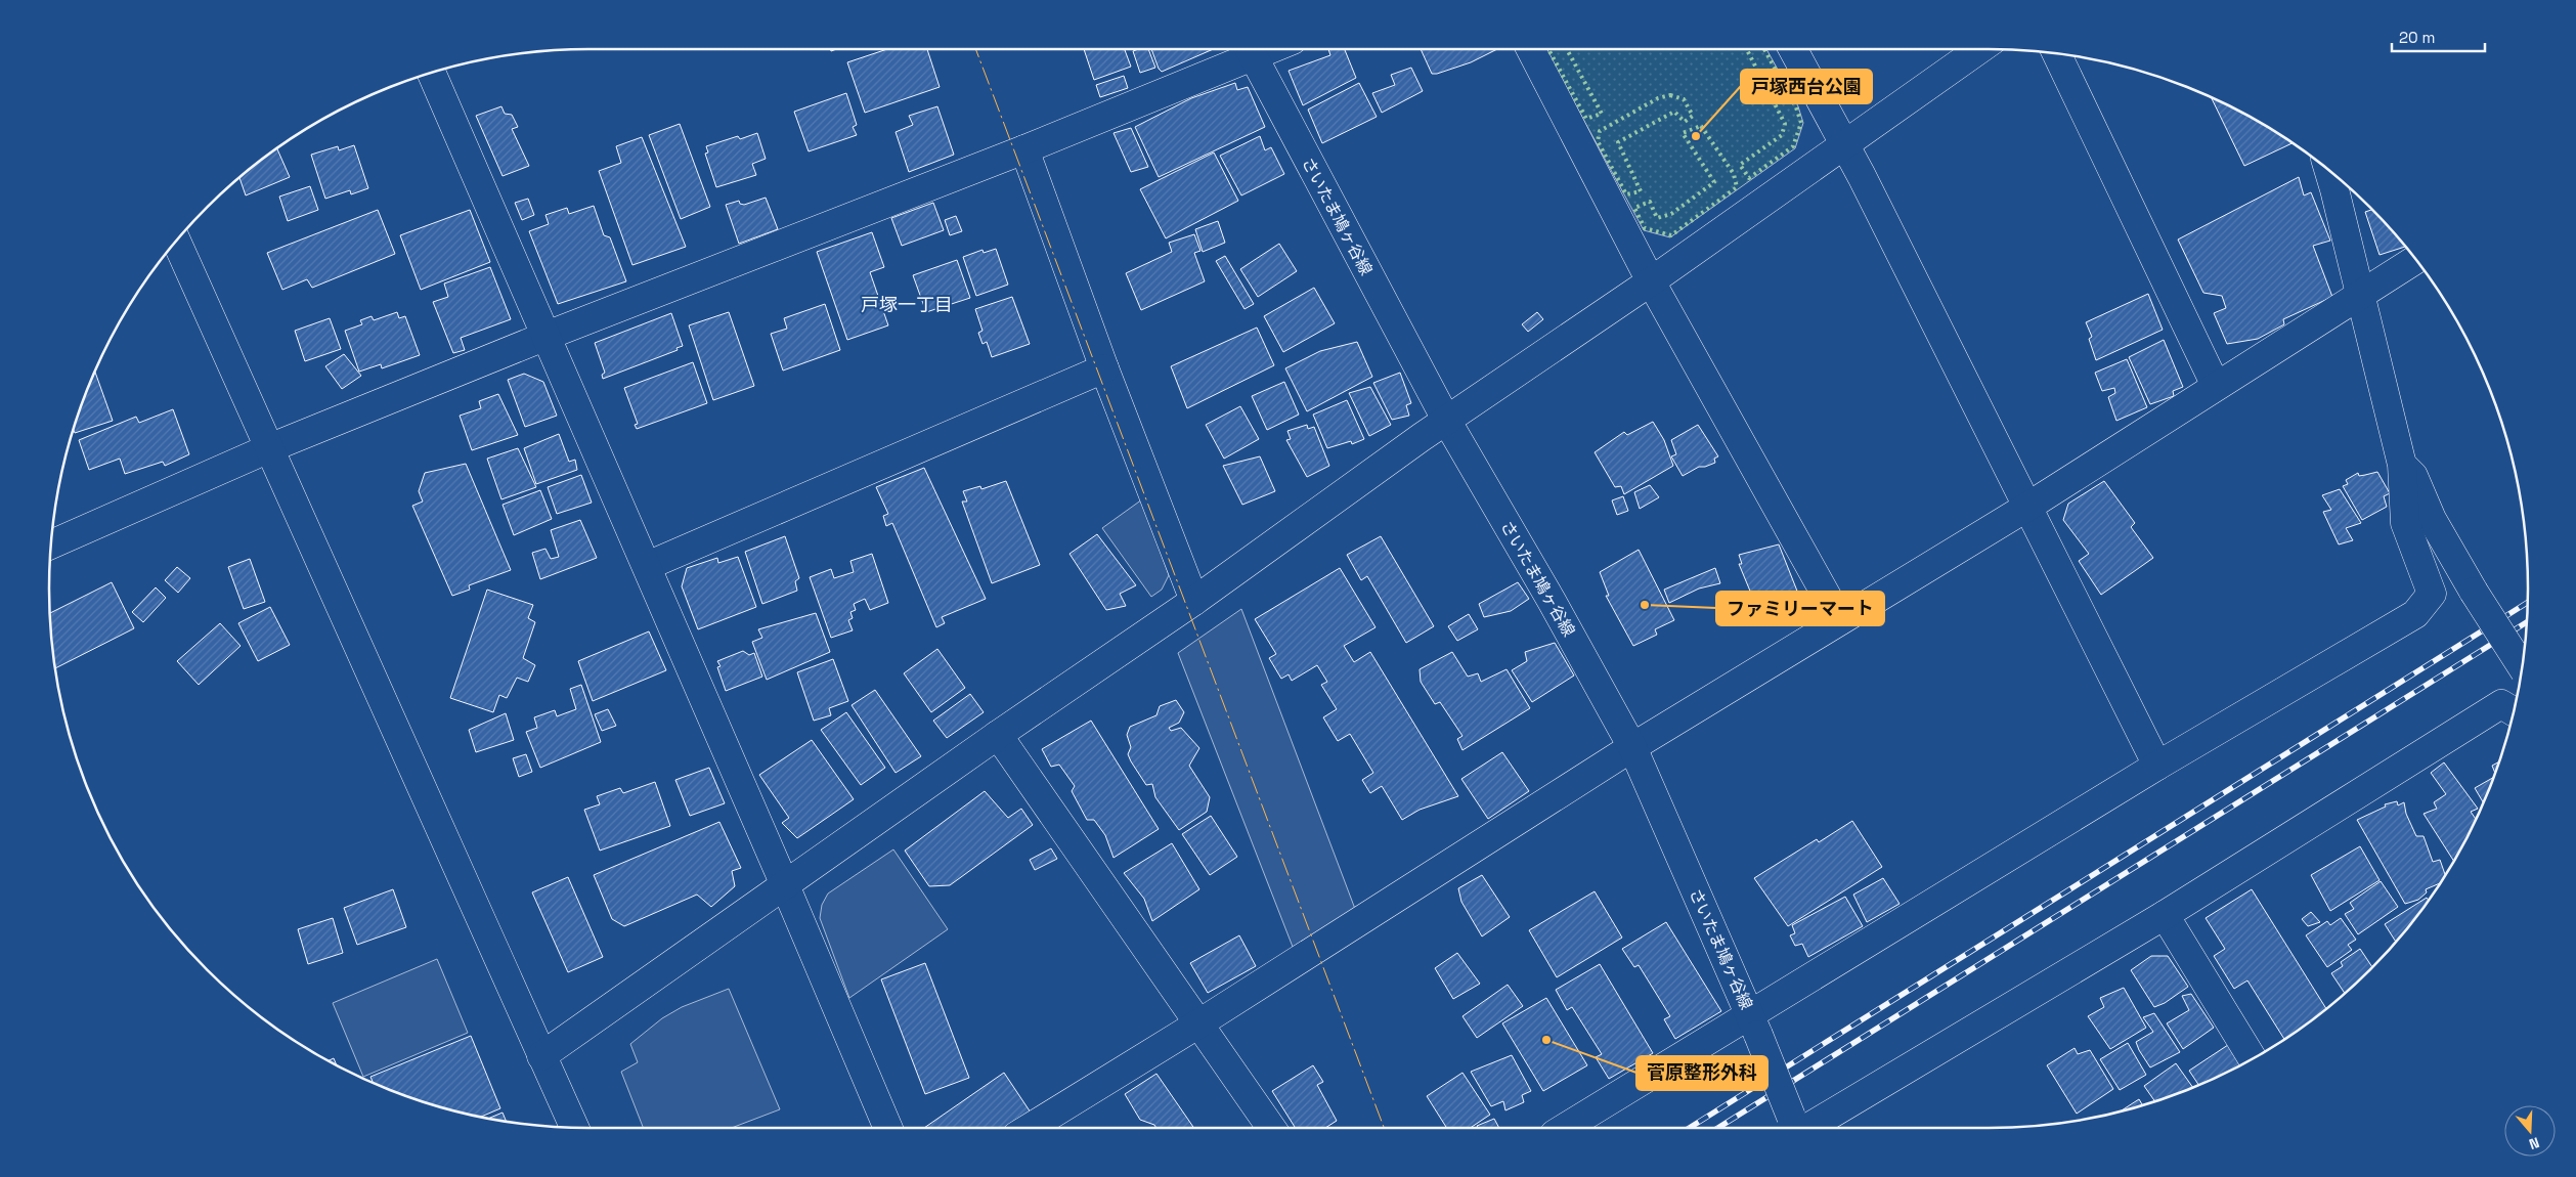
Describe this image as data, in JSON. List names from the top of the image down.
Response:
{
  "streets": {
    "street": ["さいたま鳩ヶ谷線"]
  },
  "districts": ["戸塚一丁目"],
  "places": ["戸塚西台公園", "ファミリーマート", "菅原整形外科"],
  "scale_bar": "20 m",
  "north": "bottom"
}
